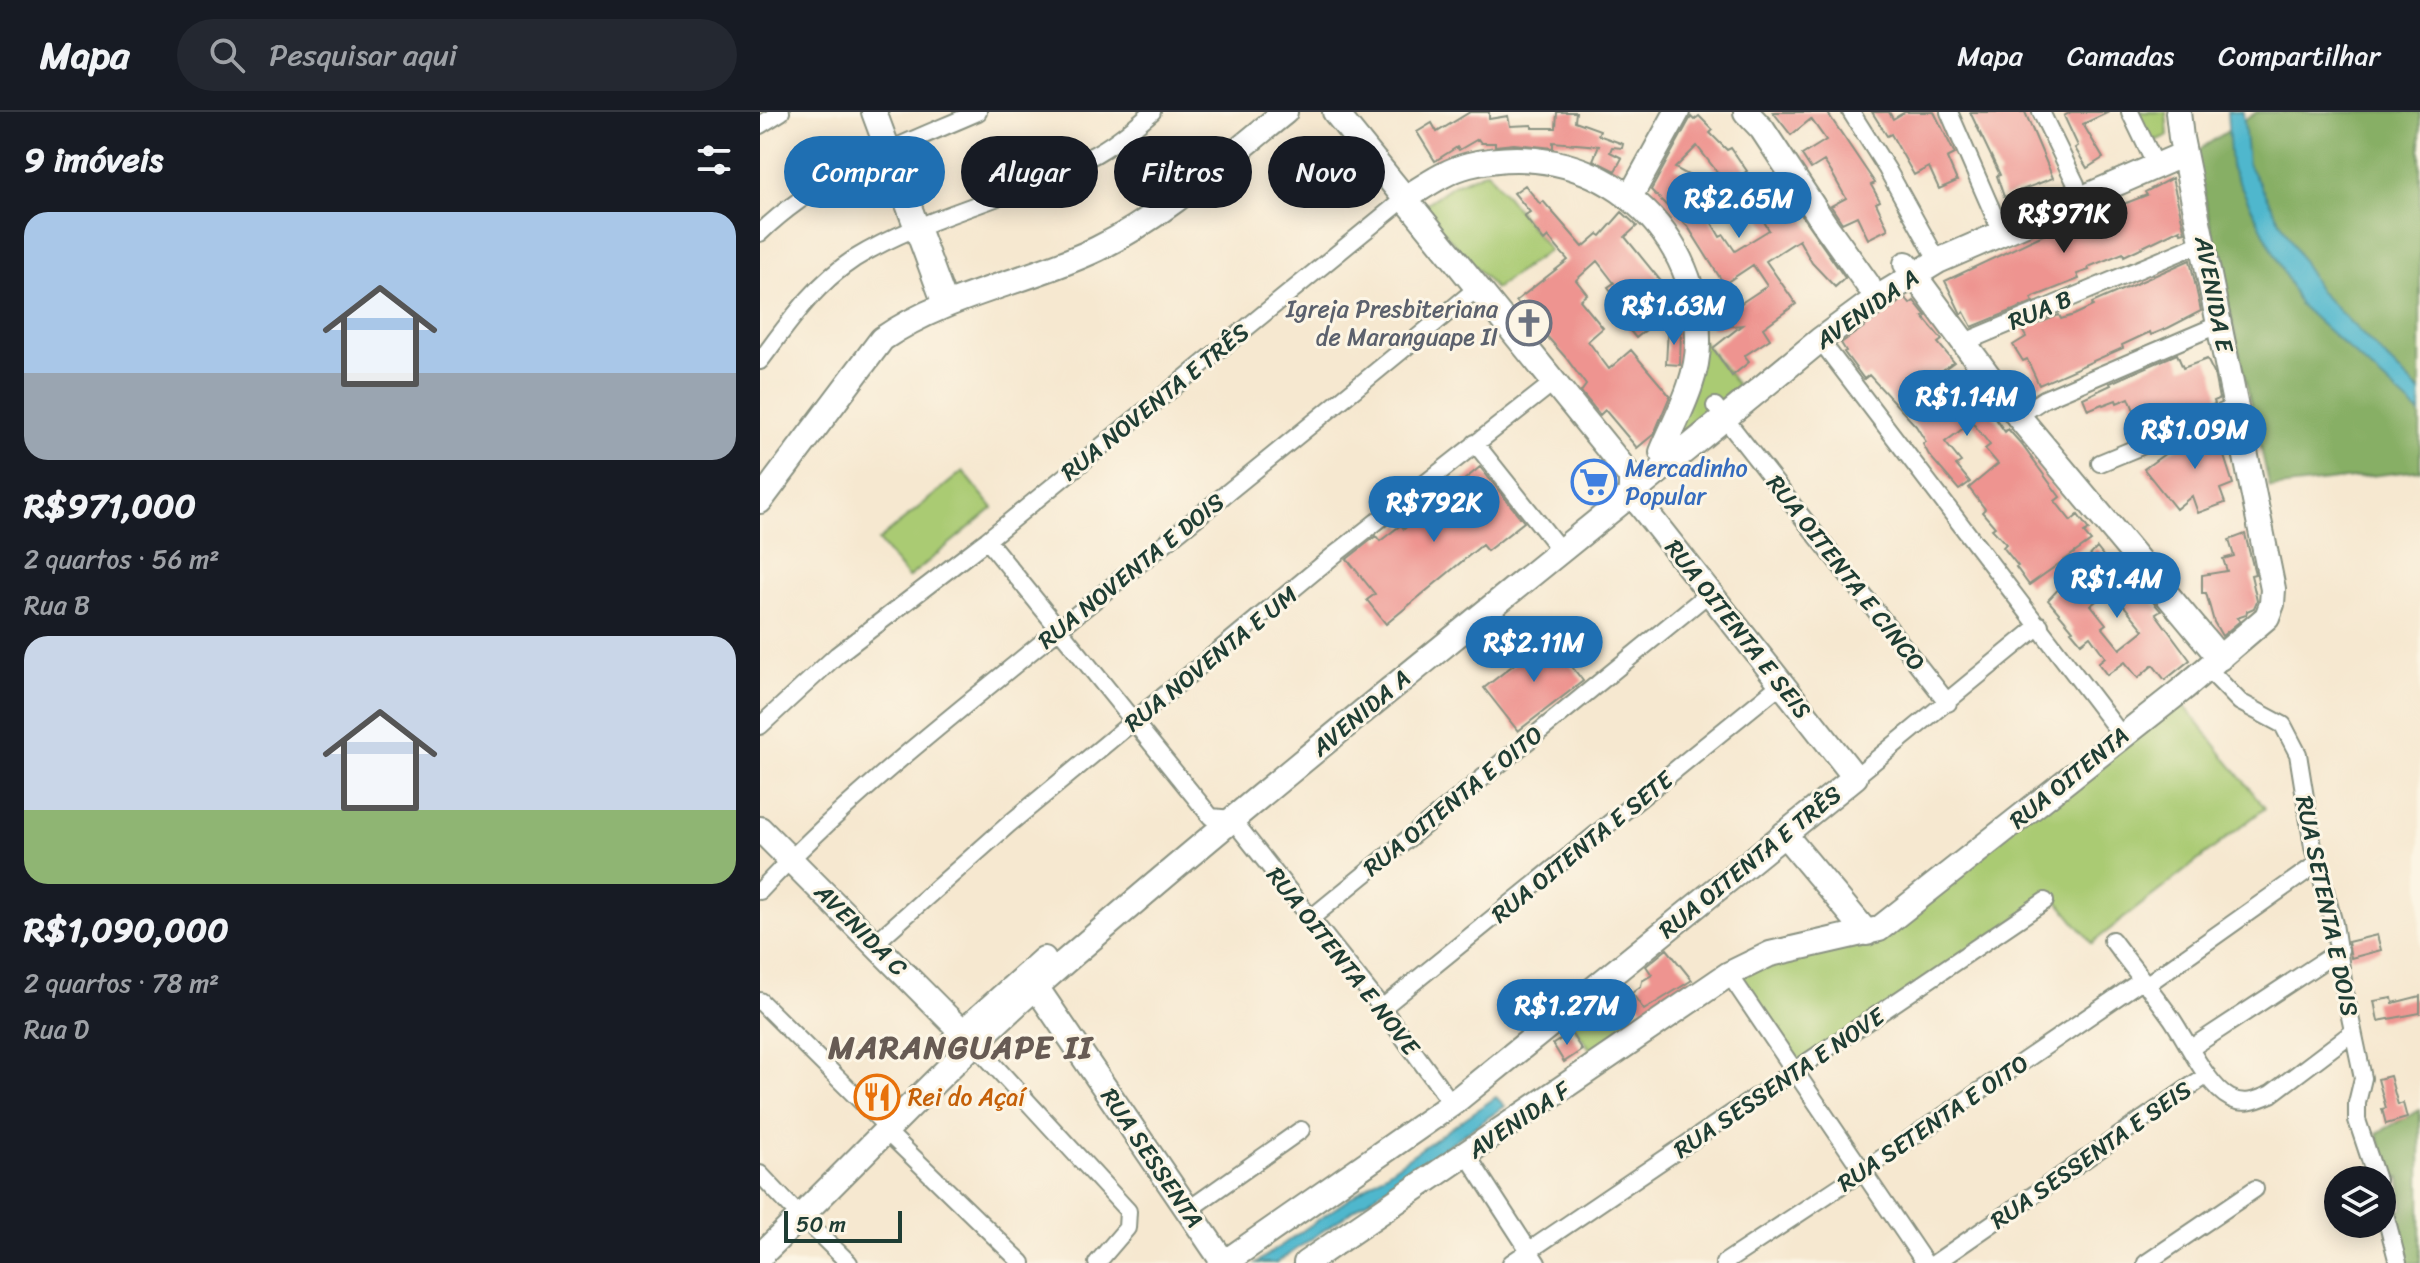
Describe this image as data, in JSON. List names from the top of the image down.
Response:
{
  "streets": {
    "street": [
      "AVENIDA E",
      "AVENIDA A",
      "RUA B",
      "RUA NOVENTA E TRÊS",
      "RUA NOVENTA E DOIS",
      "RUA OITENTA E CINCO",
      "RUA OITENTA E SEIS",
      "RUA NOVENTA E UM",
      "RUA OITENTA",
      "RUA OITENTA E OITO",
      "RUA OITENTA E SETE",
      "RUA OITENTA E TRÊS",
      "RUA SETENTA E DOIS",
      "AVENIDA C",
      "RUA OITENTA E NOVE",
      "RUA SESSENTA E NOVE",
      "AVENIDA F",
      "RUA SETENTA E OITO",
      "RUA SESSENTA E SEIS",
      "RUA SESSENTA"
    ]
  },
  "crossings": [
    ["AVENIDA E", "AVENIDA A"],
    ["AVENIDA E", "RUA B"],
    ["AVENIDA E", "RUA OITENTA"],
    ["AVENIDA A", "RUA NOVENTA E TRÊS"],
    ["AVENIDA A", "RUA OITENTA E CINCO"],
    ["AVENIDA A", "RUA OITENTA E SEIS"],
    ["AVENIDA A", "AVENIDA C"],
    ["AVENIDA A", "RUA OITENTA E NOVE"],
    ["AVENIDA A", "RUA SESSENTA"],
    ["RUA NOVENTA E TRÊS", "RUA OITENTA E SEIS"],
    ["RUA NOVENTA E TRÊS", "RUA OITENTA E NOVE"],
    ["RUA NOVENTA E DOIS", "RUA OITENTA E SEIS"],
    ["RUA NOVENTA E DOIS", "AVENIDA C"],
    ["RUA NOVENTA E DOIS", "RUA OITENTA E NOVE"],
    ["RUA OITENTA E CINCO", "RUA OITENTA E TRÊS"],
    ["RUA OITENTA E SEIS", "RUA NOVENTA E UM"],
    ["RUA OITENTA E SEIS", "RUA OITENTA E OITO"],
    ["RUA OITENTA E SEIS", "RUA OITENTA E SETE"],
    ["RUA OITENTA E SEIS", "RUA OITENTA E TRÊS"],
    ["RUA NOVENTA E UM", "AVENIDA C"],
    ["RUA NOVENTA E UM", "RUA OITENTA E NOVE"],
    ["RUA OITENTA", "RUA SETENTA E DOIS"],
    ["RUA OITENTA", "AVENIDA F"],
    ["RUA OITENTA E OITO", "RUA OITENTA E NOVE"],
    ["RUA OITENTA E SETE", "RUA OITENTA E NOVE"],
    ["RUA OITENTA E TRÊS", "RUA OITENTA E NOVE"],
    ["RUA OITENTA E TRÊS", "RUA SESSENTA"],
    ["RUA SETENTA E DOIS", "RUA SETENTA E OITO"]
  ],
  "districts": ["MARANGUAPE II"],
  "places": {
    "church": ["Igreja Presbiteriana de Maranguape II"],
    "supermarket": ["Mercadinho Popular"],
    "restaurant": ["Rei do Açaí"]
  },
  "scale_bar": "50 m",
  "page": {
    "header": "Mapa",
    "search": "Pesquisar aqui",
    "nav": ["Mapa", "Camadas", "Compartilhar"],
    "heading": "9 imóveis",
    "chip": [
      "Comprar",
      "Alugar",
      "Filtros",
      "Novo"
    ],
    "price": [
      "R$2.65M",
      "R$971K",
      "R$1.63M",
      "R$1.14M",
      "R$1.09M",
      "R$792K",
      "R$1.4M",
      "R$2.11M",
      "R$1.27M"
    ],
    "list": [
      {
        "name": "R$971,000",
        "note": "2 quartos · 56 m² · Rua B"
      },
      {
        "name": "R$1,090,000",
        "note": "2 quartos · 78 m² · Rua D"
      }
    ],
    "scale": "50 m"
  }
}
